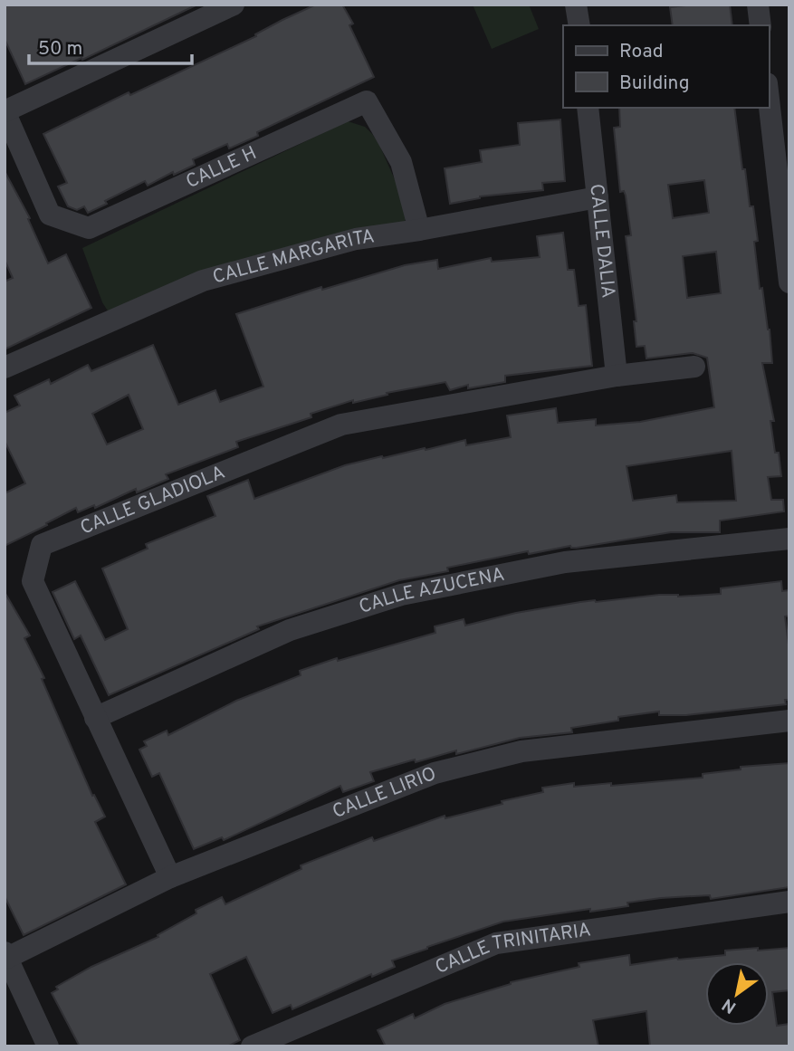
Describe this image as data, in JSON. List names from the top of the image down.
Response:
{
  "streets": {
    "street": [
      "CALLE H",
      "CALLE DALIA",
      "CALLE MARGARITA",
      "CALLE GLADIOLA",
      "CALLE AZUCENA",
      "CALLE LIRIO",
      "CALLE TRINITARIA"
    ]
  },
  "crossings": [
    ["CALLE H", "CALLE MARGARITA"],
    ["CALLE DALIA", "CALLE MARGARITA"],
    ["CALLE DALIA", "CALLE GLADIOLA"],
    ["CALLE GLADIOLA", "CALLE AZUCENA"],
    ["CALLE GLADIOLA", "CALLE LIRIO"]
  ],
  "legend": ["Road", "Building"],
  "scale_bar": "50 m",
  "north": "bottom left"
}
